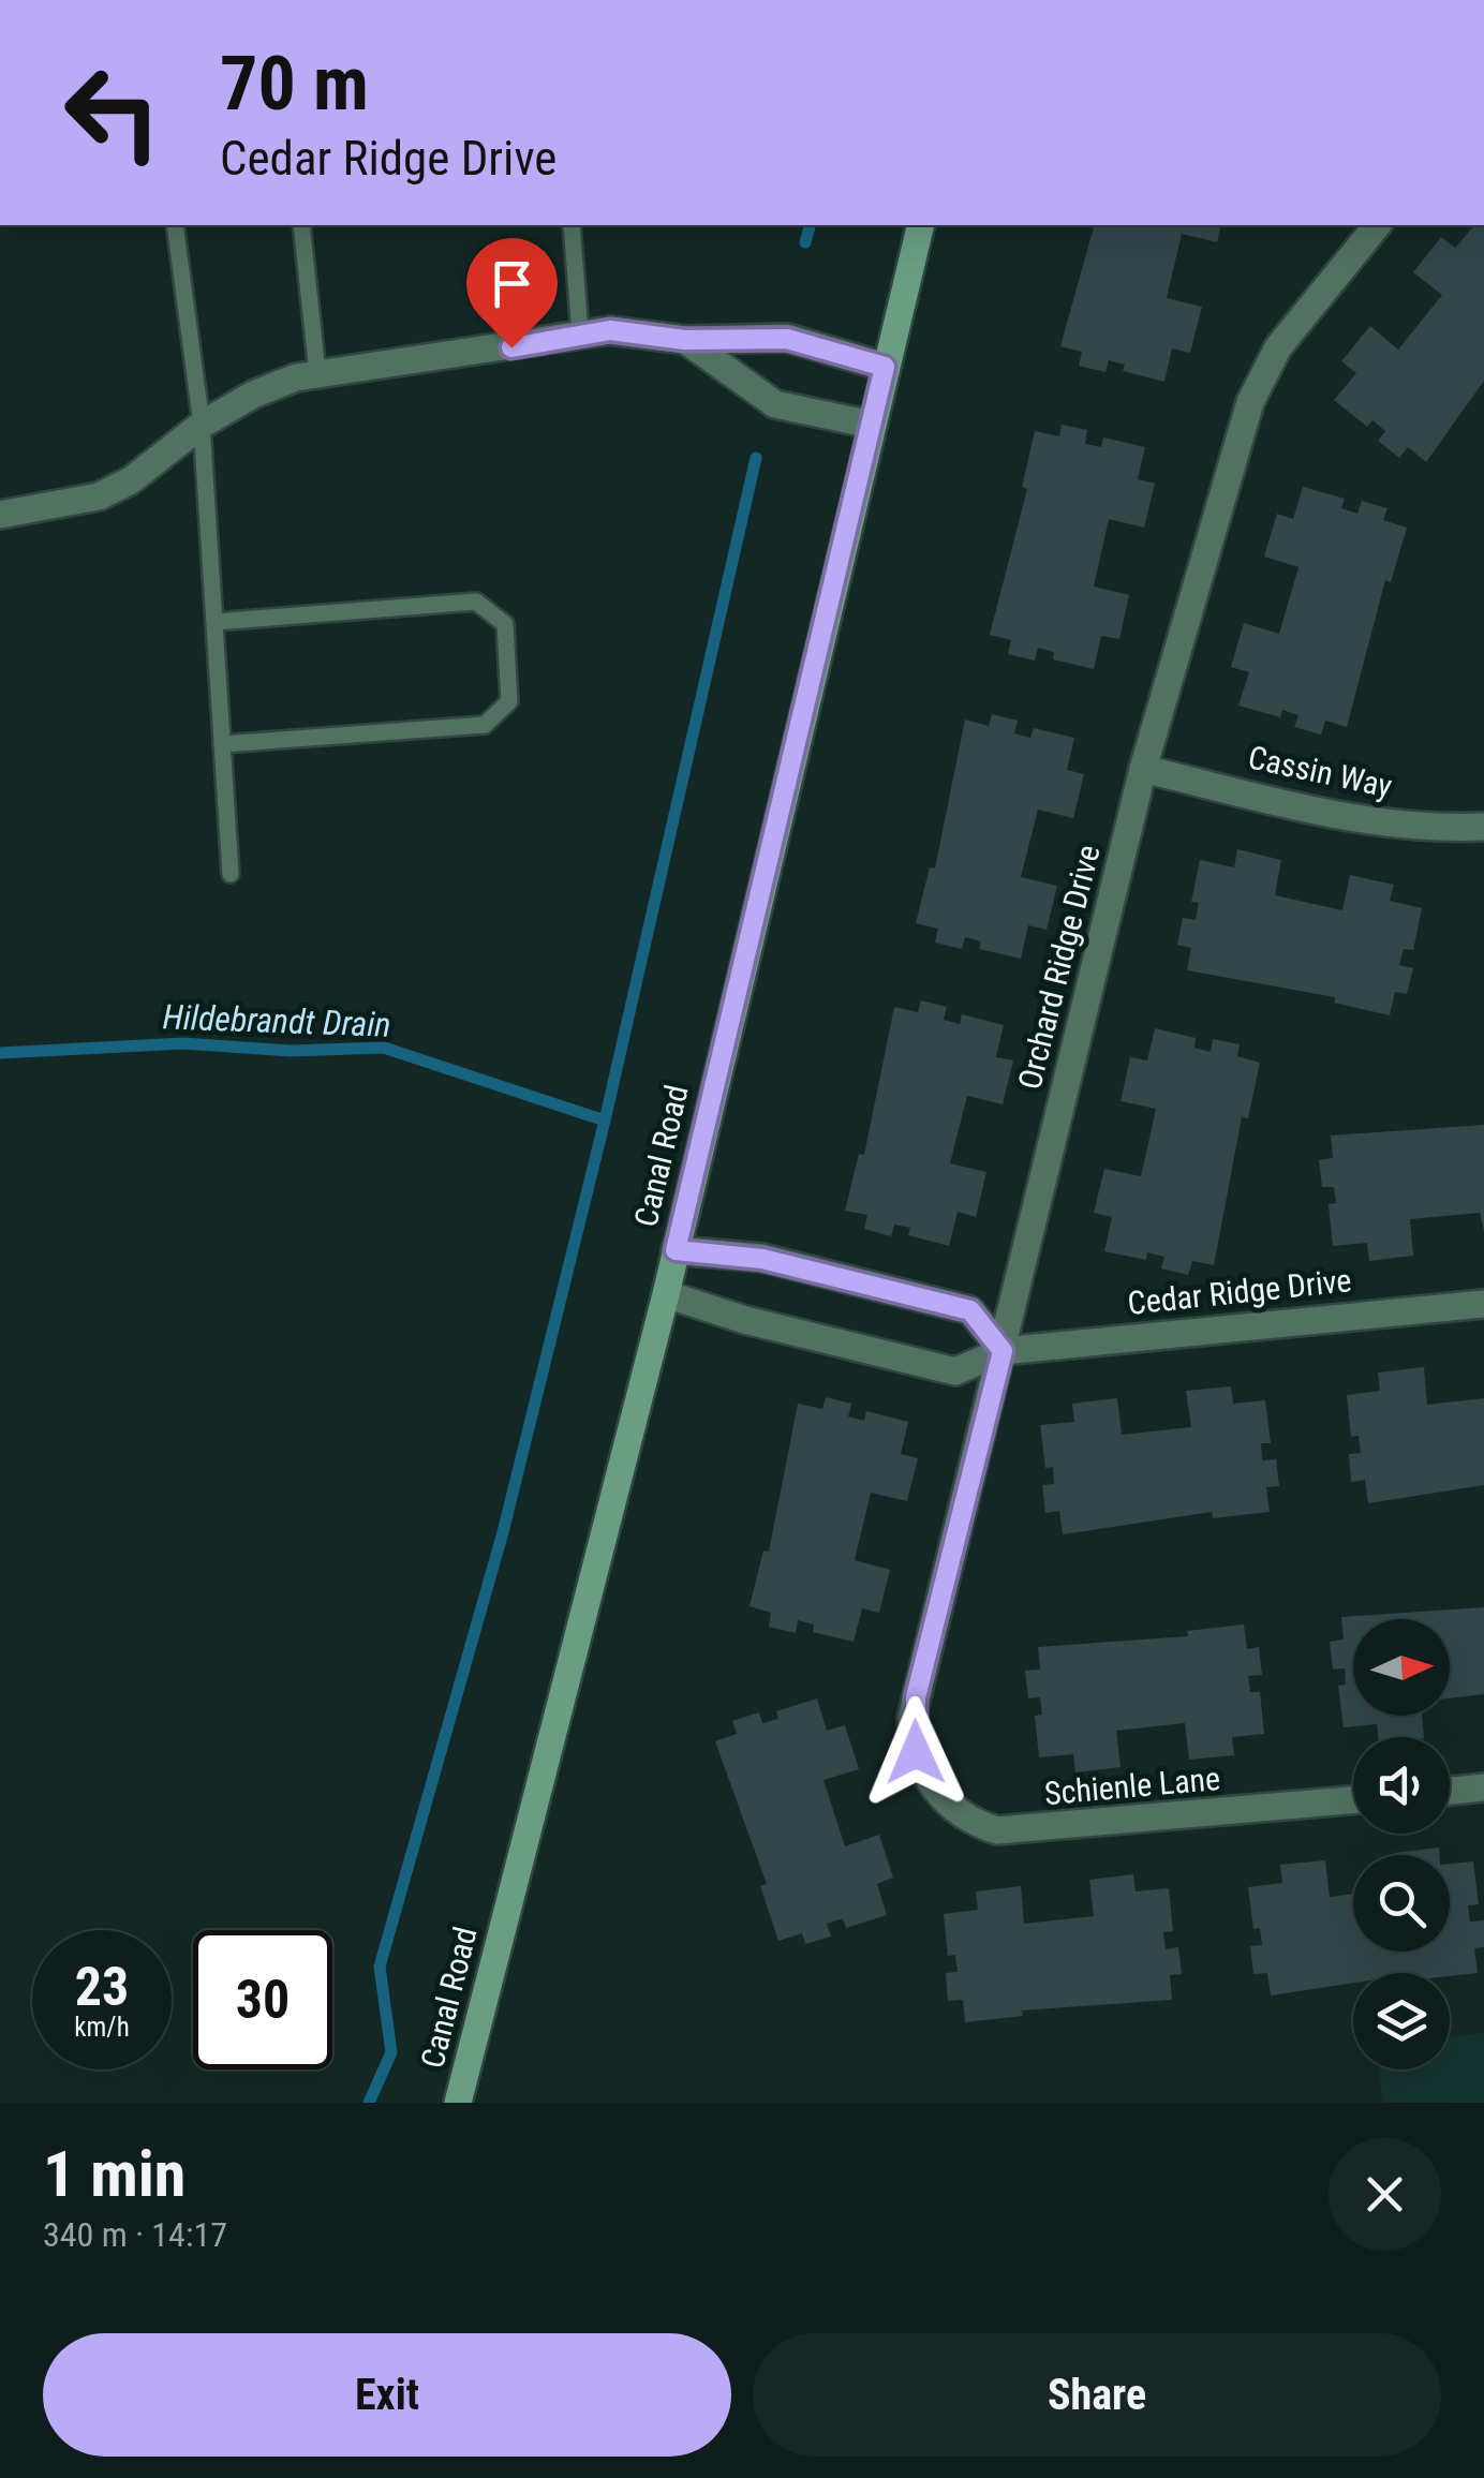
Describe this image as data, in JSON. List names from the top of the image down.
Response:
{
  "streets": {
    "street": [
      "Cassin Way",
      "Orchard Ridge Drive",
      "Canal Road",
      "Cedar Ridge Drive",
      "Schienle Lane"
    ]
  },
  "crossings": [
    ["Cassin Way", "Orchard Ridge Drive"],
    ["Orchard Ridge Drive", "Cedar Ridge Drive"],
    ["Orchard Ridge Drive", "Schienle Lane"],
    ["Canal Road", "Cedar Ridge Drive"]
  ],
  "water": ["Hildebrandt Drain"],
  "north": "right",
  "page": {
    "turn": ["70 m", "Cedar Ridge Drive"],
    "speed": "23 km/h",
    "limit": "30",
    "heading": ["1 min", "340 m · 14:17"],
    "buttons": ["Exit", "Share"]
  }
}
